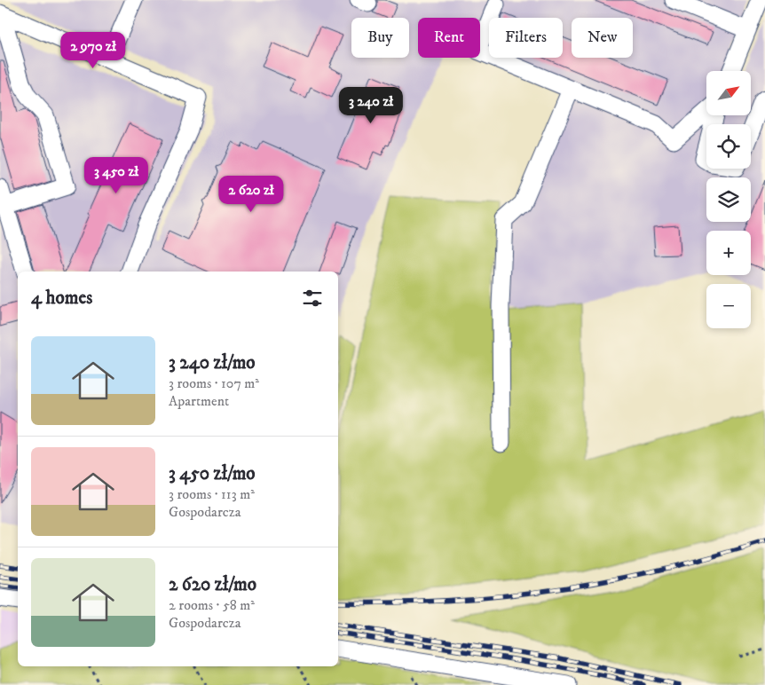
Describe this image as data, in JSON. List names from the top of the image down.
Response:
{
  "north": "top right",
  "page": {
    "chip": [
      "Buy",
      "Rent",
      "Filters",
      "New"
    ],
    "price": [
      "2 970 zł",
      "3 240 zł",
      "3 450 zł",
      "2 620 zł"
    ],
    "map_buttons": ["+", "−"],
    "heading": "4 homes",
    "list": [
      {
        "name": "3 240 zł/mo",
        "note": "3 rooms · 107 m² · Apartment"
      },
      {
        "name": "3 450 zł/mo",
        "note": "3 rooms · 113 m² · Gospodarcza"
      },
      {
        "name": "2 620 zł/mo",
        "note": "2 rooms · 58 m² · Gospodarcza"
      }
    ]
  }
}
